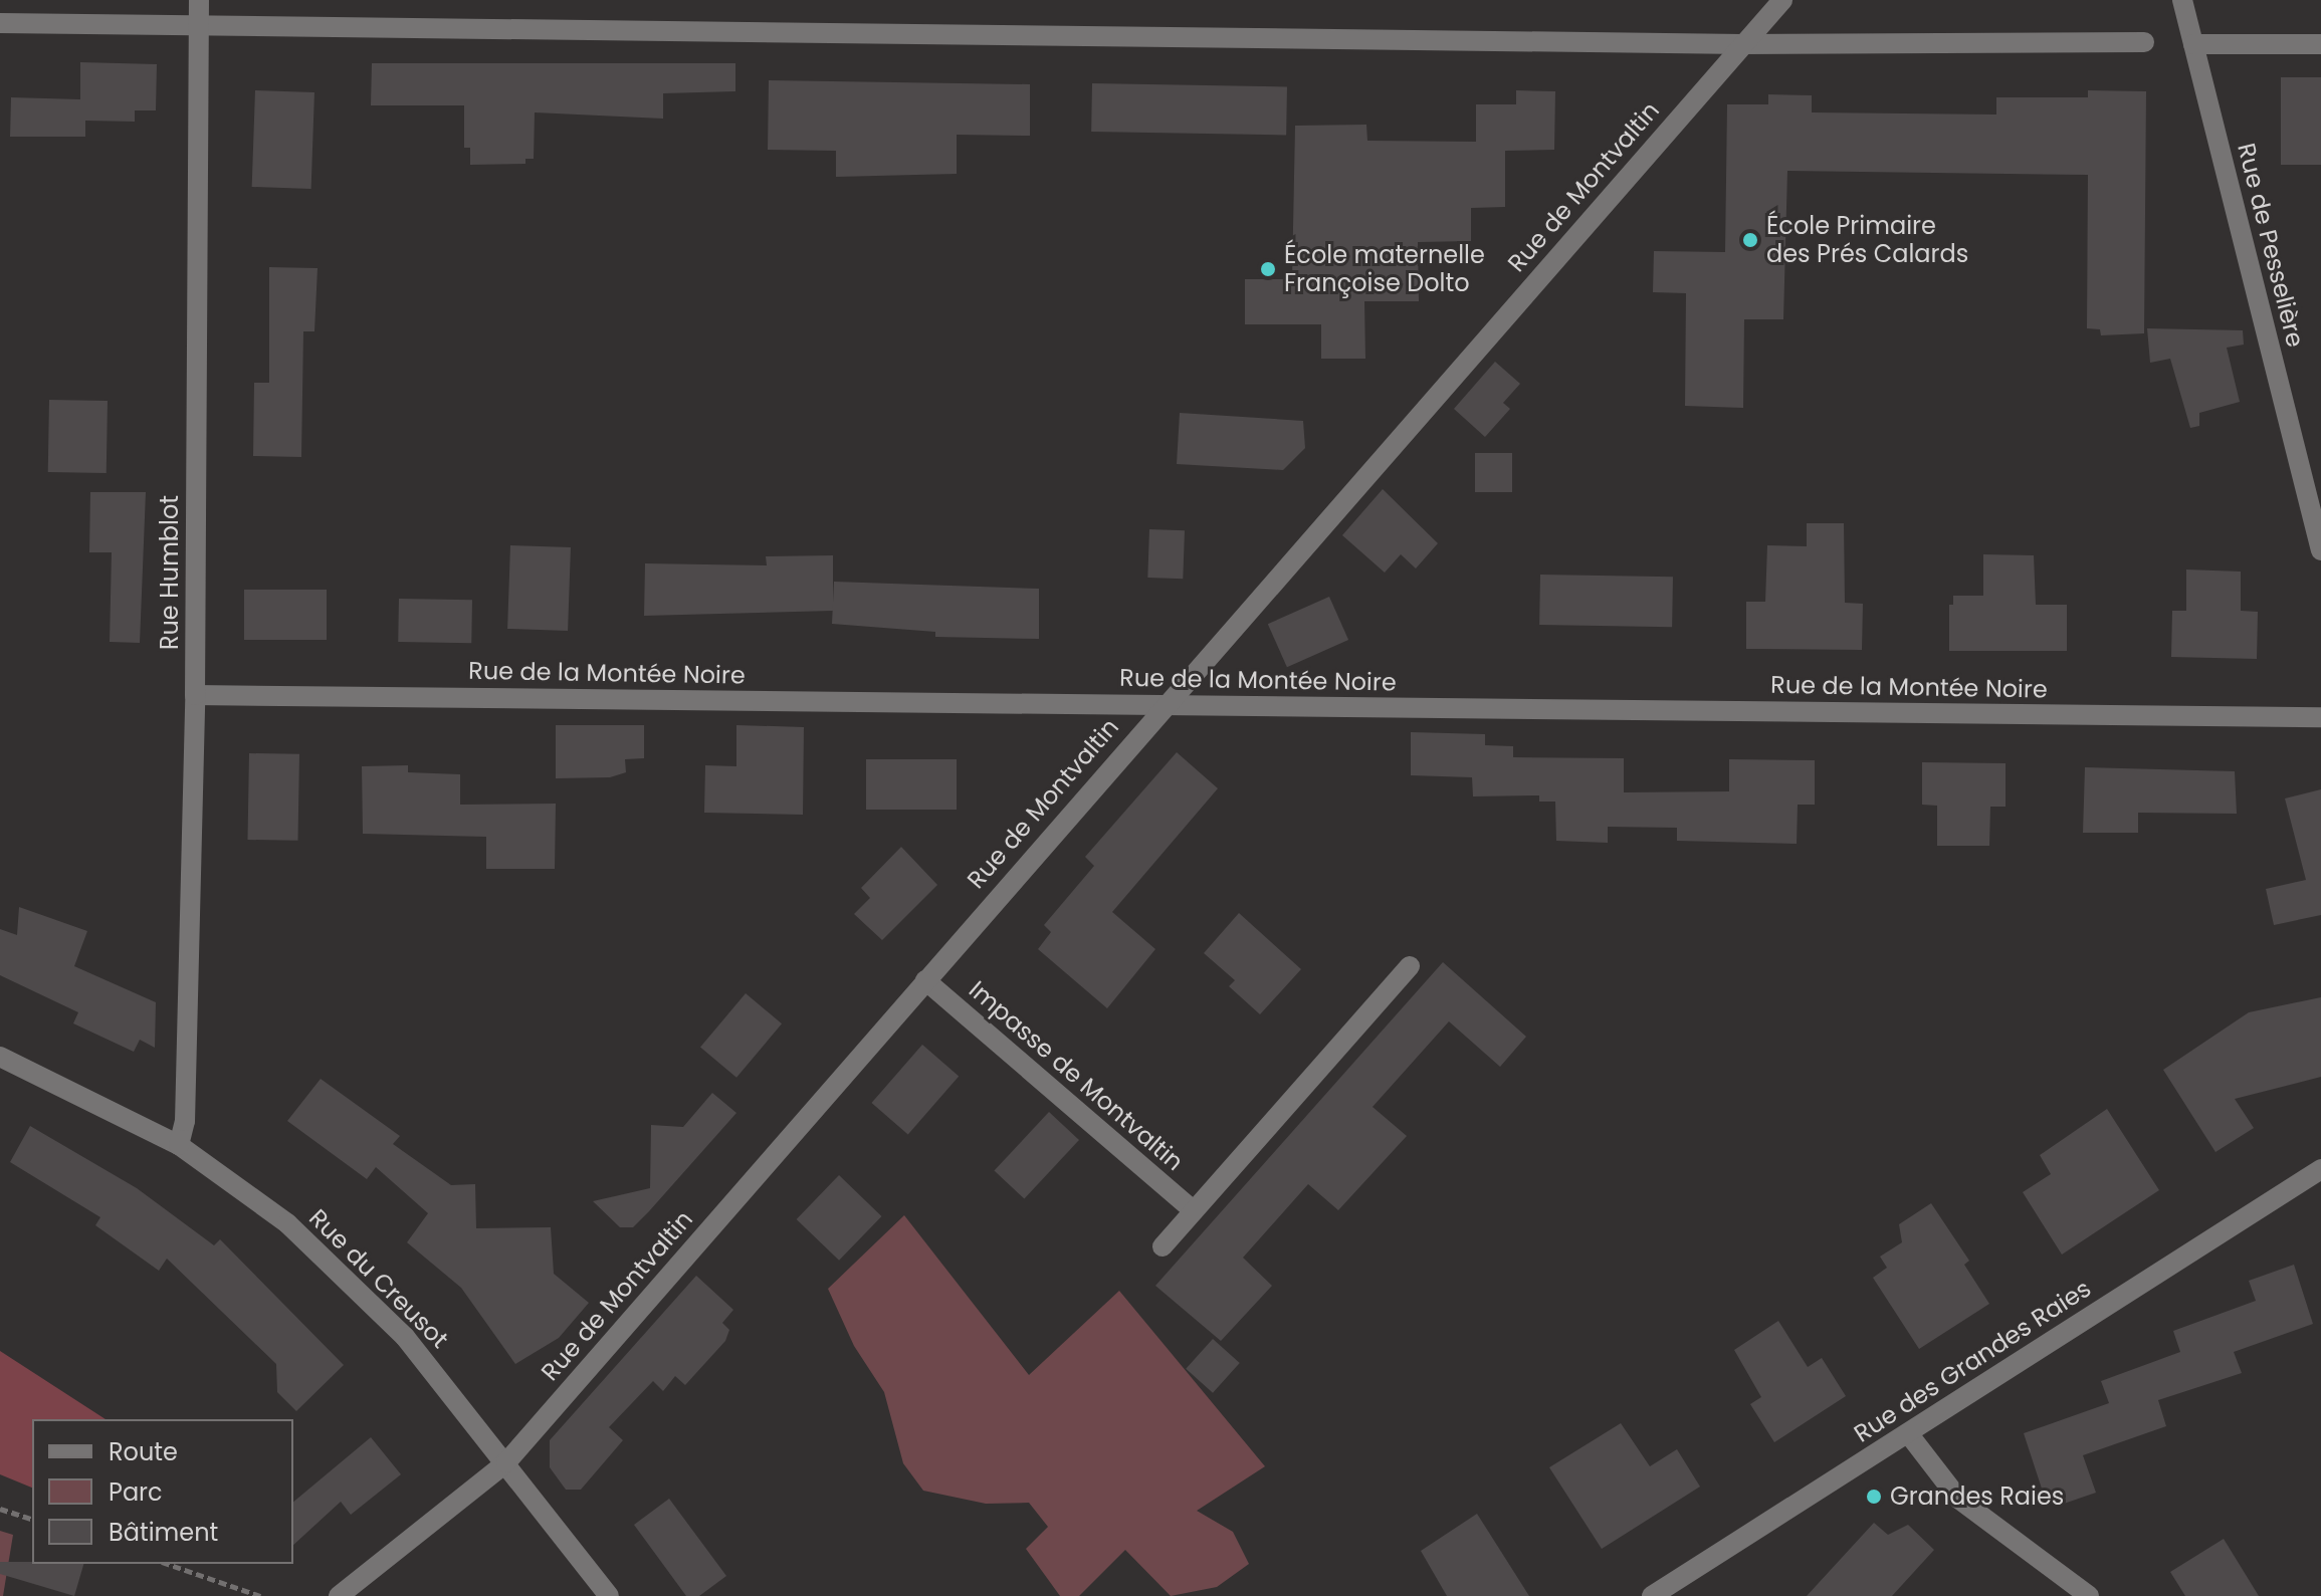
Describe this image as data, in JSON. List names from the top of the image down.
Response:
{
  "streets": {
    "street": [
      "Rue de Montvaltin",
      "Rue de Pesselière",
      "Rue Humblot",
      "Rue de la Montée Noire",
      "Impasse de Montvaltin",
      "Rue du Creusot",
      "Rue des Grandes Raies"
    ]
  },
  "crossings": [
    ["Rue de Montvaltin", "Rue de la Montée Noire"],
    ["Rue de Montvaltin", "Impasse de Montvaltin"],
    ["Rue de Montvaltin", "Rue du Creusot"],
    ["Rue Humblot", "Rue de la Montée Noire"],
    ["Rue Humblot", "Rue du Creusot"]
  ],
  "places": ["École Primaire des Prés Calards", "École maternelle Françoise Dolto", "Grandes Raies"],
  "legend": ["Route", "Parc", "Bâtiment"]
}
